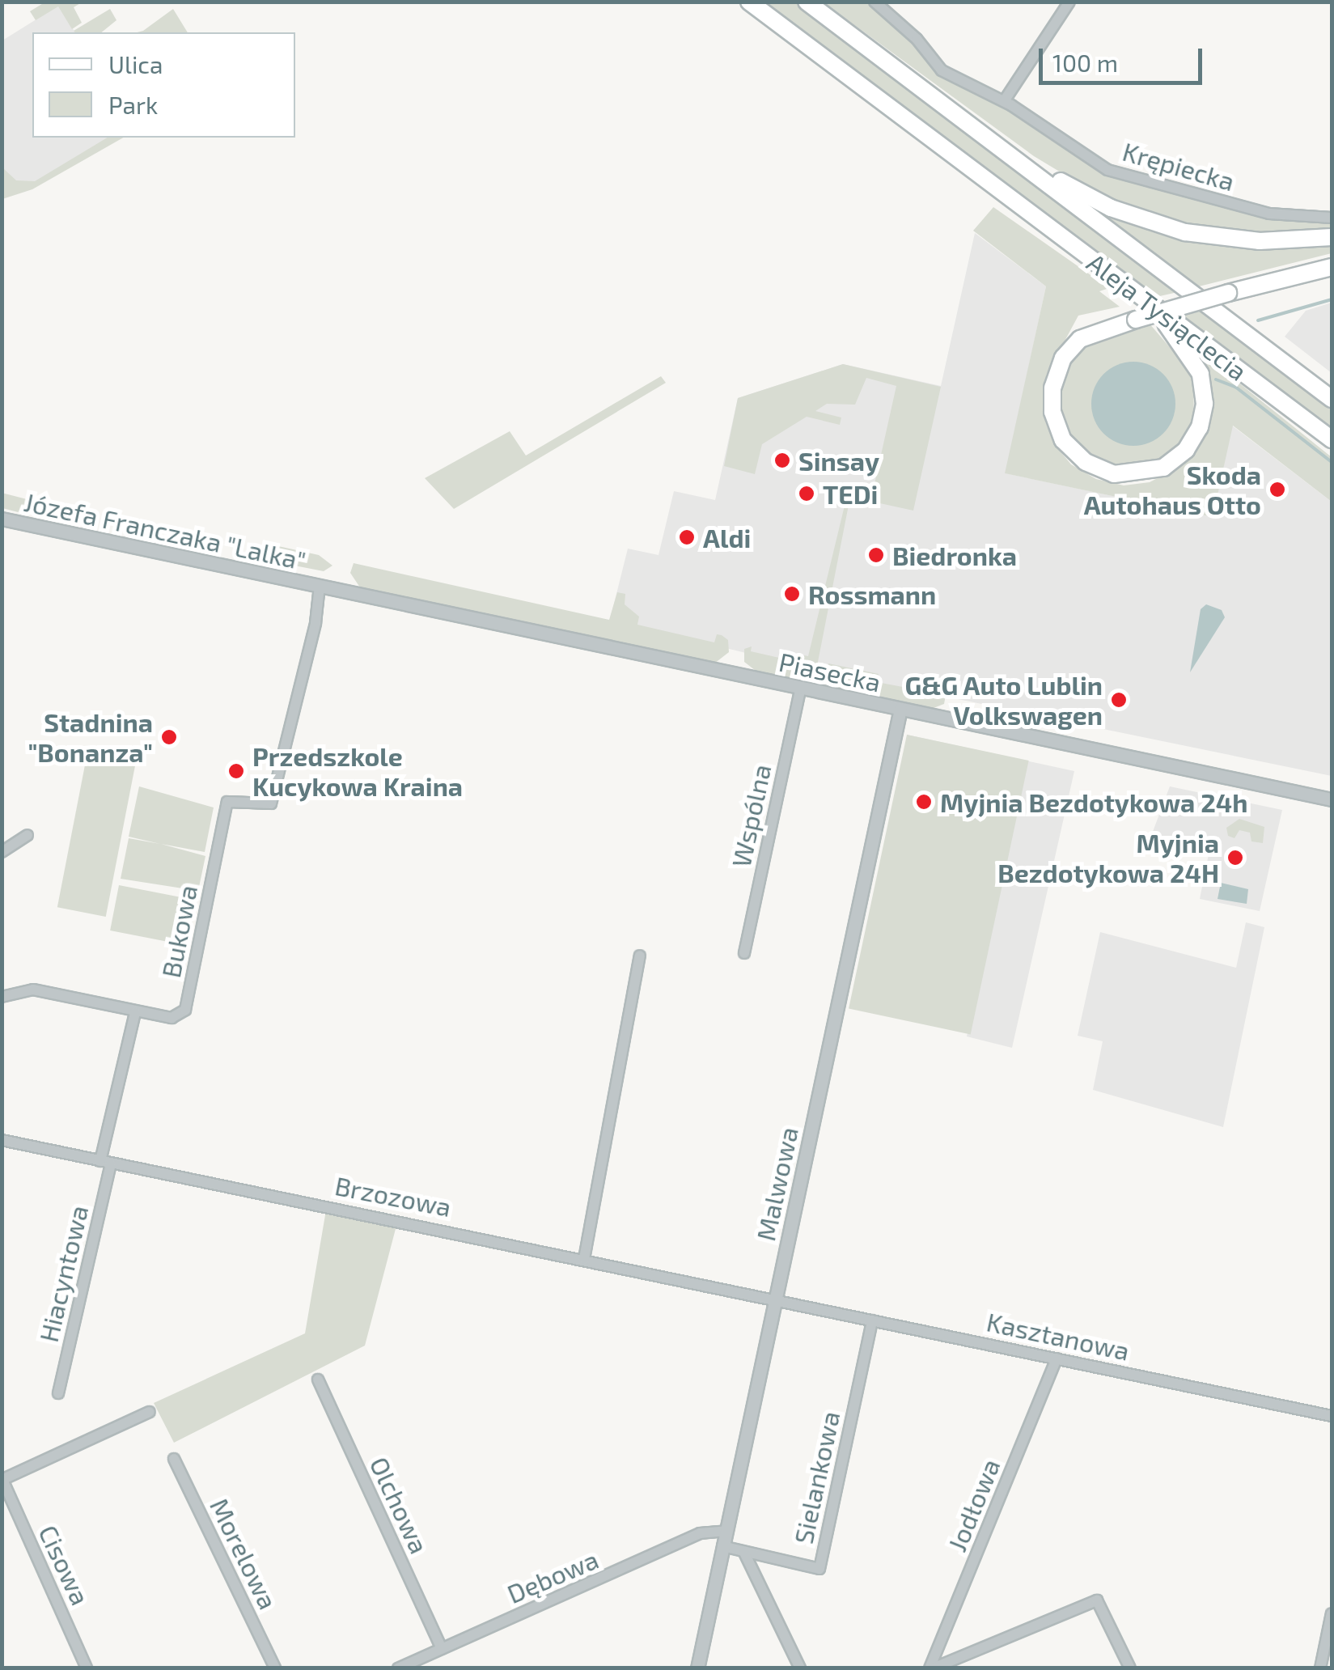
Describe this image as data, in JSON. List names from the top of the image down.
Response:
{
  "streets": {
    "main road": ["Aleja Tysiąclecia"],
    "street": [
      "Krępiecka",
      "Józefa Franczaka \"Lalka\"",
      "Piasecka",
      "Wspólna",
      "Bukowa",
      "Malwowa",
      "Brzozowa",
      "Hiacyntowa",
      "Kasztanowa",
      "Sielankowa",
      "Olchowa",
      "Jodłowa",
      "Morelowa",
      "Cisowa",
      "Dębowa"
    ]
  },
  "crossings": [
    ["Józefa Franczaka \"Lalka\"", "Piasecka"],
    ["Józefa Franczaka \"Lalka\"", "Bukowa"],
    ["Piasecka", "Wspólna"],
    ["Piasecka", "Bukowa"],
    ["Piasecka", "Malwowa"],
    ["Malwowa", "Brzozowa"],
    ["Malwowa", "Kasztanowa"],
    ["Malwowa", "Dębowa"],
    ["Brzozowa", "Hiacyntowa"],
    ["Brzozowa", "Kasztanowa"],
    ["Kasztanowa", "Sielankowa"],
    ["Kasztanowa", "Jodłowa"],
    ["Olchowa", "Dębowa"]
  ],
  "places": [
    "Sinsay",
    "Skoda Autohaus Otto",
    "TEDi",
    "Aldi",
    "Biedronka",
    "Rossmann",
    "G&G Auto Lublin Volkswagen",
    "Stadnina \"Bonanza\"",
    "Przedszkole Kucykowa Kraina",
    "Myjnia Bezdotykowa 24h",
    "Myjnia Bezdotykowa 24H"
  ],
  "legend": ["Ulica", "Park"],
  "scale_bar": "100 m"
}
